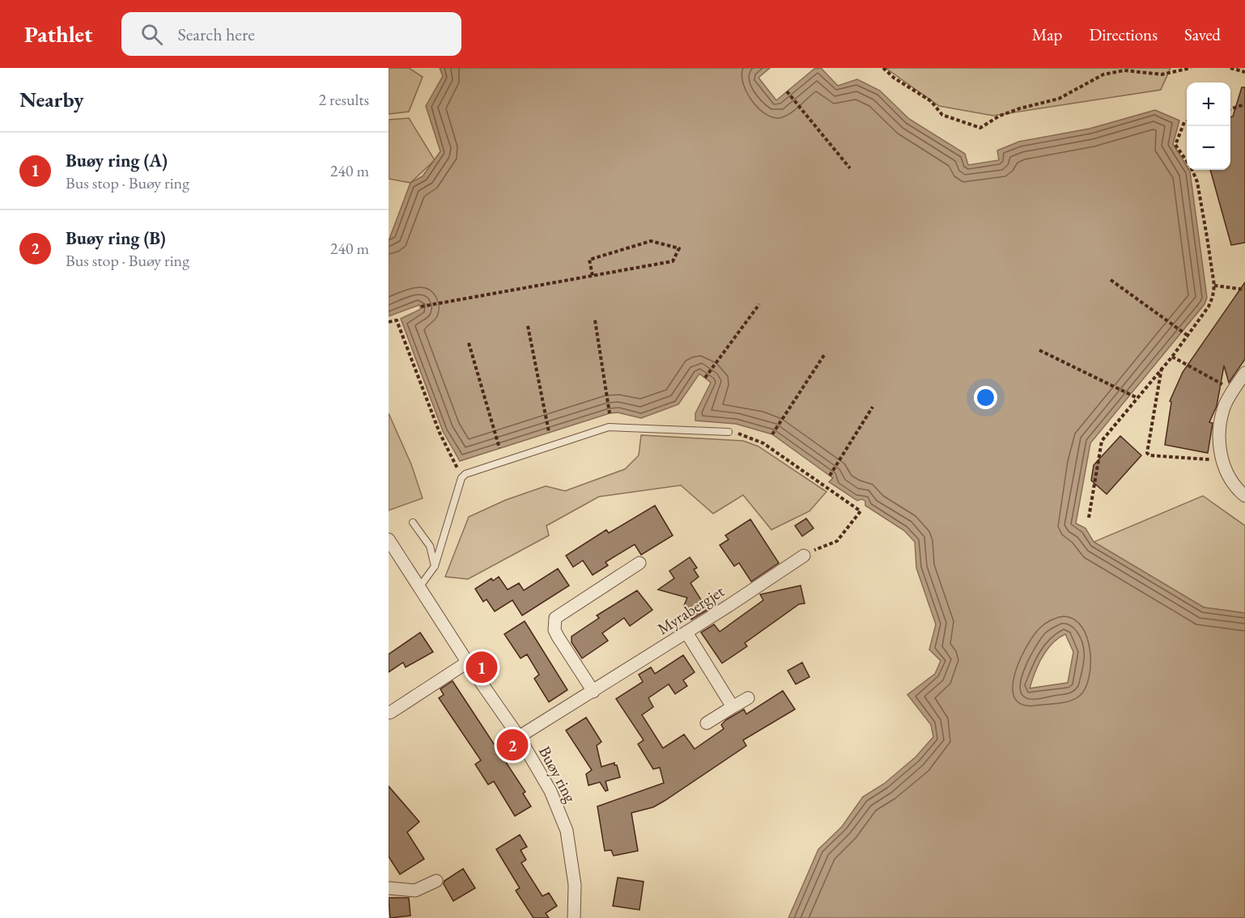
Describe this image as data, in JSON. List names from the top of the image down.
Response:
{
  "streets": {
    "street": ["Myrabergjet", "Buøy ring"]
  },
  "crossings": [
    ["Myrabergjet", "Buøy ring"]
  ],
  "page": {
    "header": "Pathlet",
    "search": "Search here",
    "nav": ["Map", "Directions", "Saved"],
    "heading": ["Nearby", "2 results"],
    "map_buttons": ["+", "−"],
    "list": [
      {
        "mark": "1",
        "name": "Buøy ring (A)",
        "note": "Bus stop · Buøy ring",
        "value": "240 m"
      },
      {
        "mark": "2",
        "name": "Buøy ring (B)",
        "note": "Bus stop · Buøy ring",
        "value": "240 m"
      }
    ],
    "pins": ["1", "2"]
  }
}
